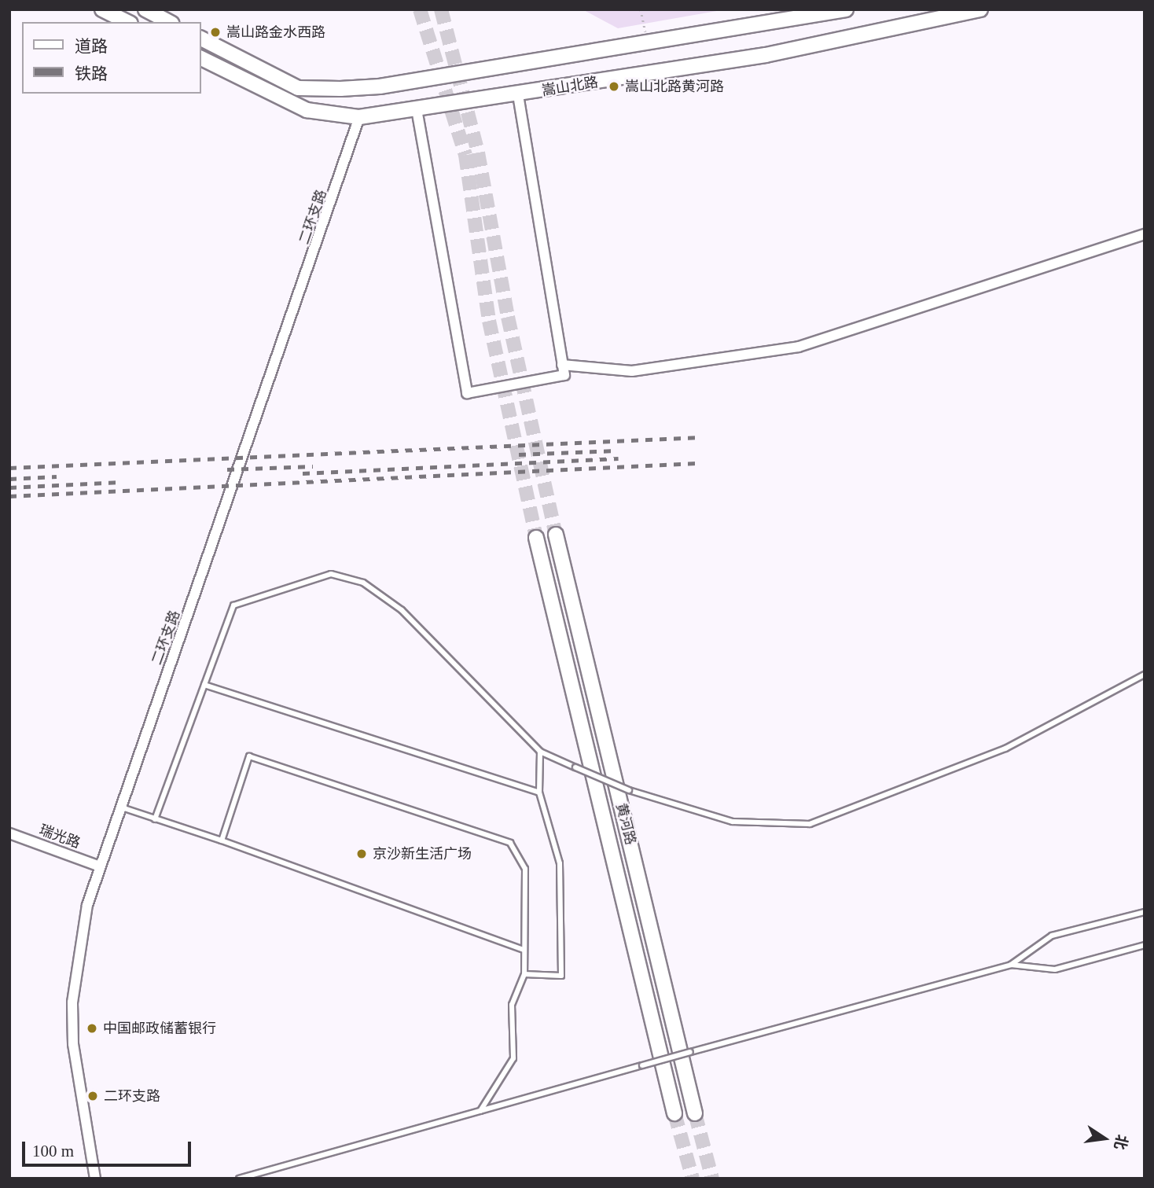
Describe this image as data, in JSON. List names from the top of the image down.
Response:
{
  "streets": {
    "main road": ["嵩山北路", "黄河路"],
    "street": ["二环支路", "瑞光路"]
  },
  "crossings": [
    ["嵩山北路", "二环支路"],
    ["二环支路", "瑞光路"]
  ],
  "places": [
    "嵩山路金水西路",
    "嵩山北路黄河路",
    "京沙新生活广场",
    "中国邮政储蓄银行",
    "二环支路"
  ],
  "legend": ["道路", "铁路"],
  "scale_bar": "100 m",
  "north": "right"
}
